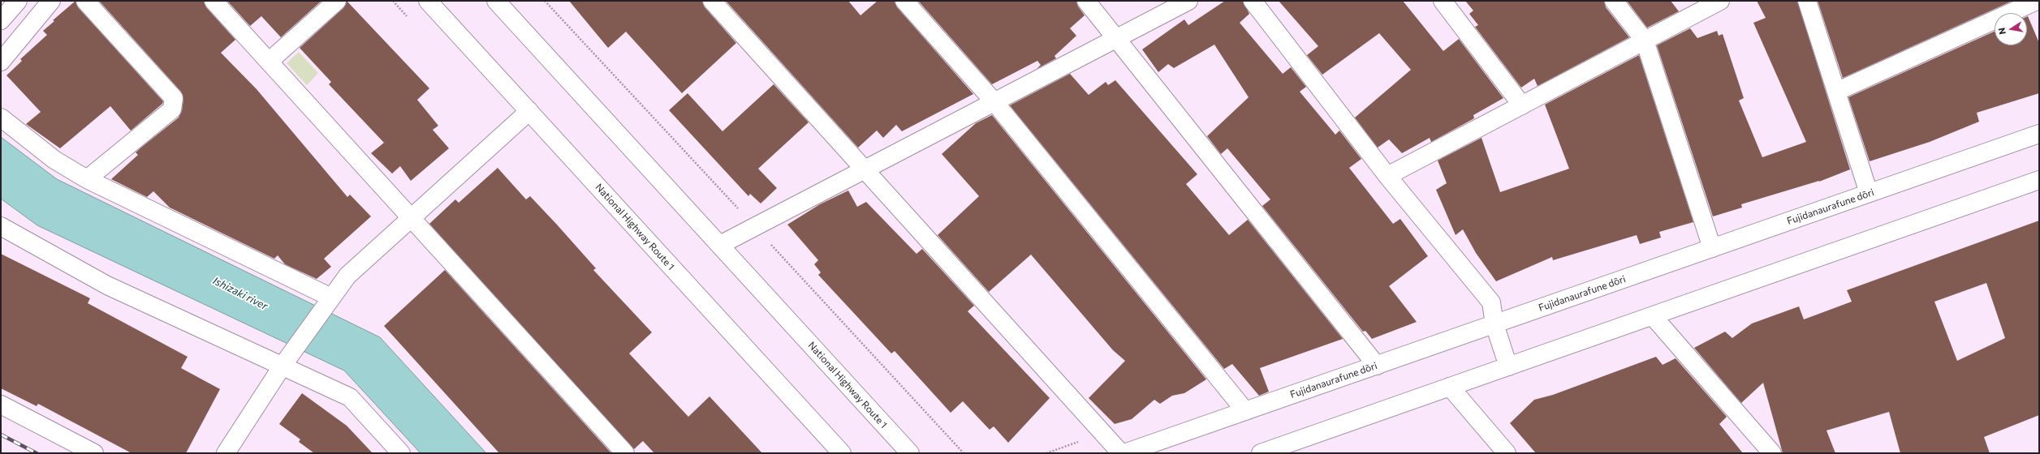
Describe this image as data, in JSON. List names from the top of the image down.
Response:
{
  "streets": {
    "main road": ["Fujidanaurafune dōri", "National Highway Route 1"]
  },
  "water": ["Ishizaki river"],
  "north": "left"
}
